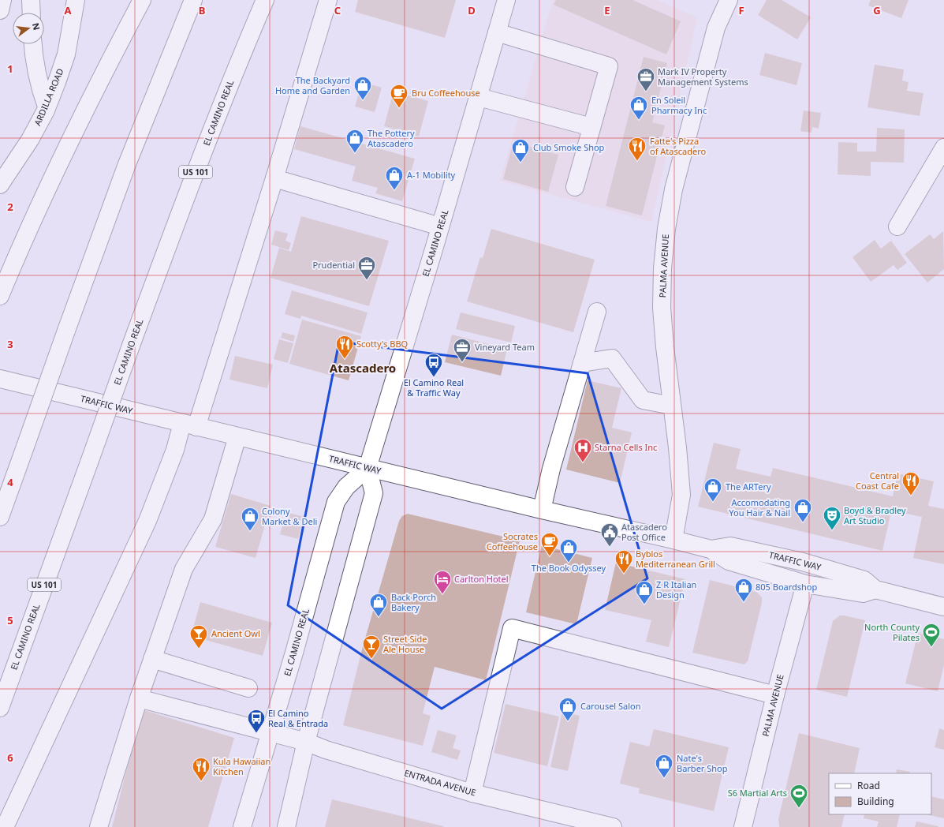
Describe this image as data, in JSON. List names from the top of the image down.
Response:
{
  "streets": {
    "main road": [
      "ARDILLA ROAD",
      "EL CAMINO REAL",
      "US 101",
      "PALMA AVENUE",
      "TRAFFIC WAY",
      "ENTRADA AVENUE"
    ]
  },
  "crossings": [
    ["EL CAMINO REAL", "TRAFFIC WAY"],
    ["EL CAMINO REAL", "ENTRADA AVENUE"],
    ["PALMA AVENUE", "TRAFFIC WAY"]
  ],
  "districts": ["Atascadero"],
  "places": {
    "office": ["Mark IV Property Management Systems", "Prudential", "Vineyard Team"],
    "shop": [
      "The Backyard Home and Garden",
      "En Soleil Pharmacy Inc",
      "The Pottery Atascadero",
      "Club Smoke Shop",
      "A-1 Mobility",
      "The ARTery",
      "Accomodating You Hair & Nail",
      "Colony Market & Deli",
      "The Book Odyssey",
      "805 Boardshop",
      "Z R Italian Design",
      "Back Porch Bakery",
      "Carousel Salon",
      "Nate's Barber Shop"
    ],
    "cafe": ["Bru Coffeehouse", "Socrates Coffeehouse"],
    "restaurant": [
      "Fatte's Pizza of Atascadero",
      "Scotty's BBQ",
      "Central Coast Cafe",
      "Byblos Mediterranean Grill",
      "Kula Hawaiian Kitchen"
    ],
    "bus stop": ["El Camino Real & Traffic Way", "El Camino Real & Entrada"],
    "hospital": ["Starna Cells Inc"],
    "theatre": ["Boyd & Bradley Art Studio"],
    "public building": ["Atascadero Post Office"],
    "hotel": ["Carlton Hotel"],
    "sports": ["North County Pilates", "S6 Martial Arts"],
    "bar": ["Ancient Owl", "Street Side Ale House"]
  },
  "legend": ["Road", "Building"],
  "north": "right",
  "grid": {
    "columns": [
      "A",
      "B",
      "C",
      "D",
      "E",
      "F",
      "G"
    ],
    "rows": [
      "1",
      "2",
      "3",
      "4",
      "5",
      "6"
    ]
  }
}
